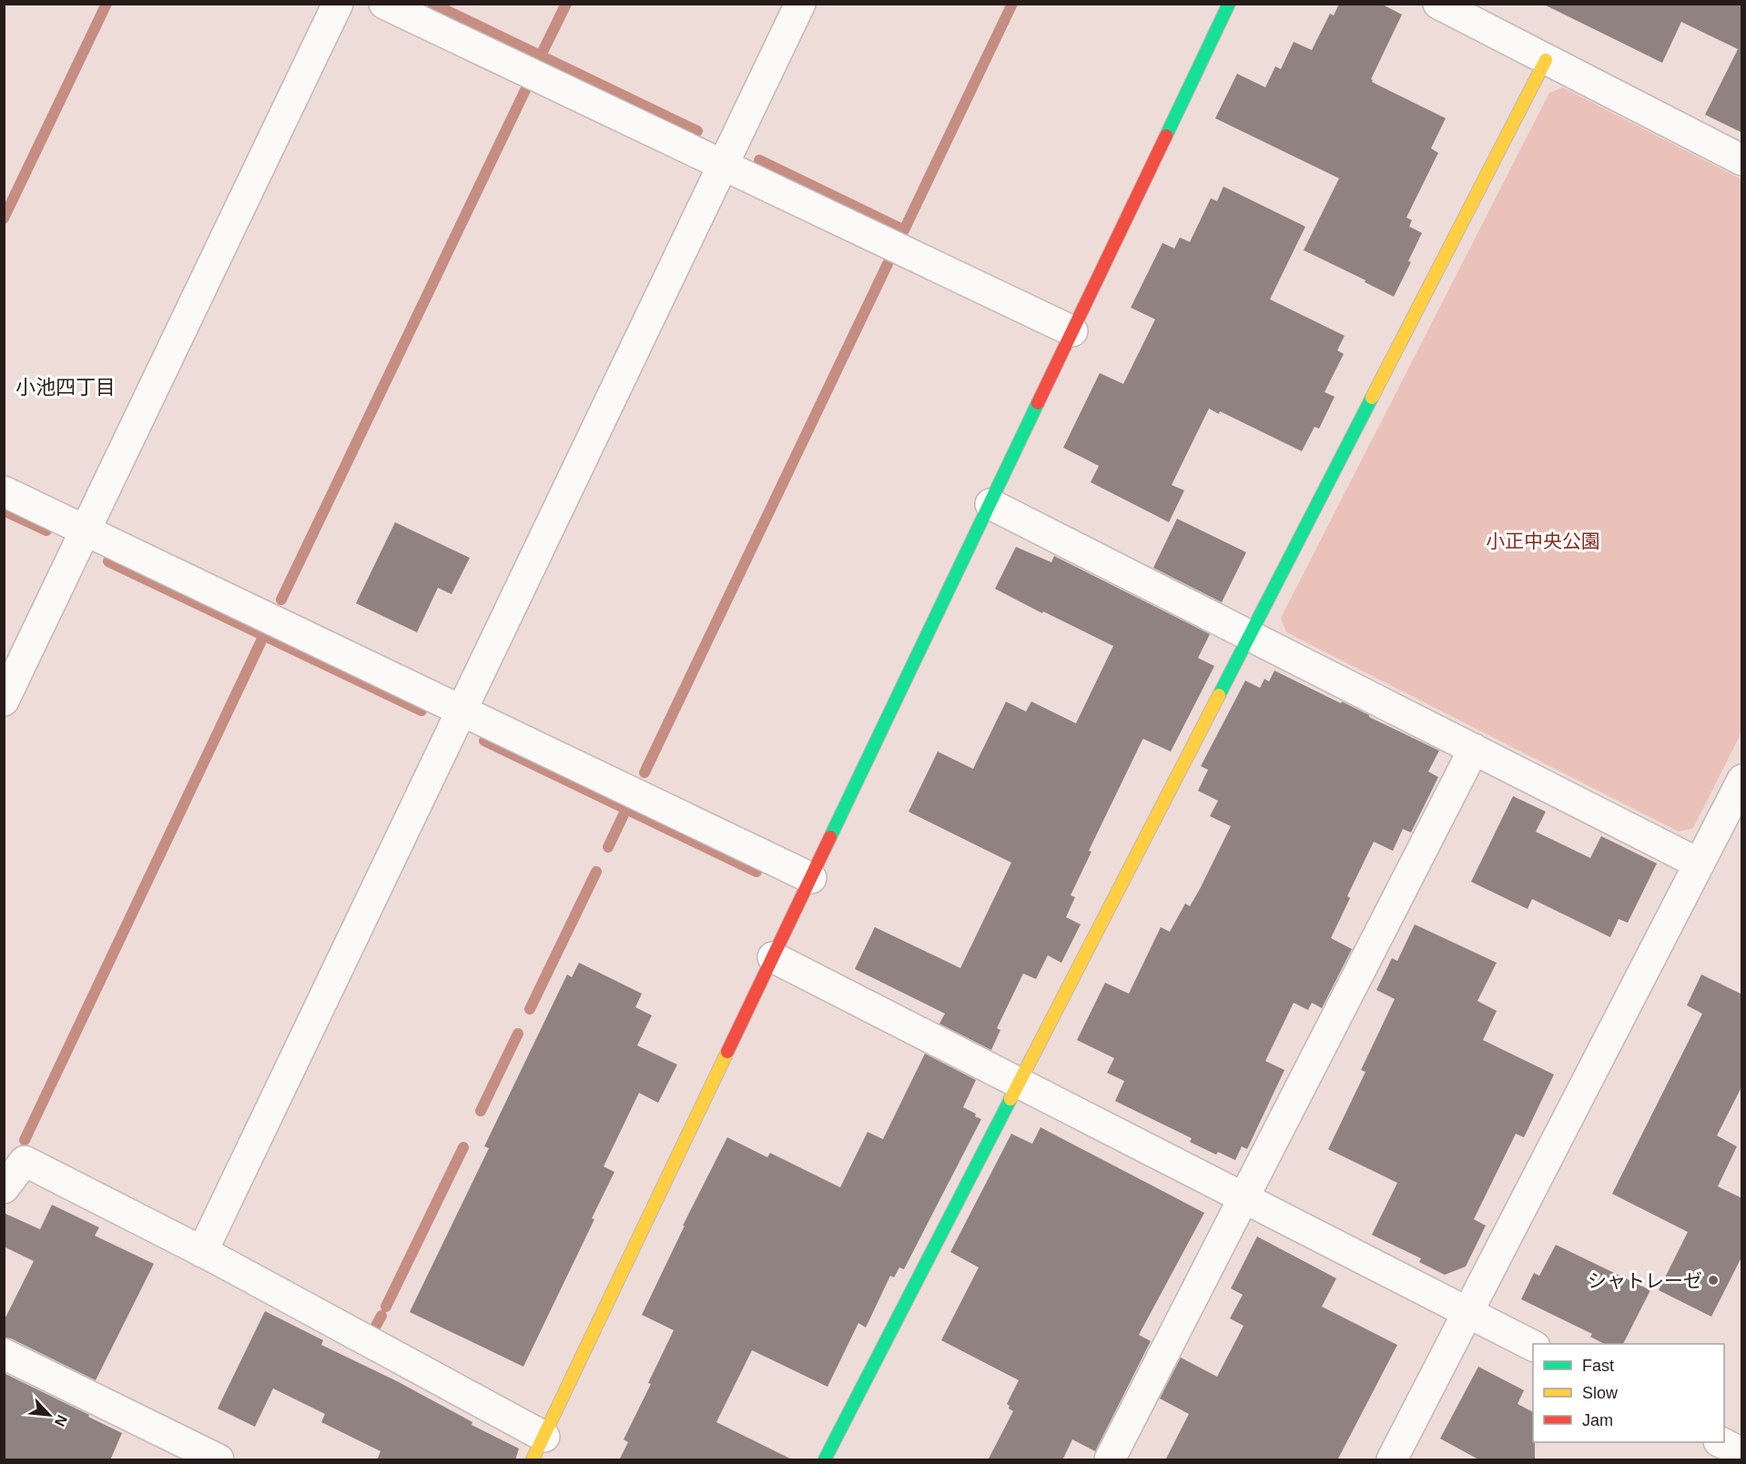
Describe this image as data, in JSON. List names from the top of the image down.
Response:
{
  "districts": ["小池四丁目"],
  "parks": ["小正中央公園"],
  "places": ["シャトレーゼ"],
  "legend": ["Fast", "Slow", "Jam"],
  "north": "bottom right"
}
